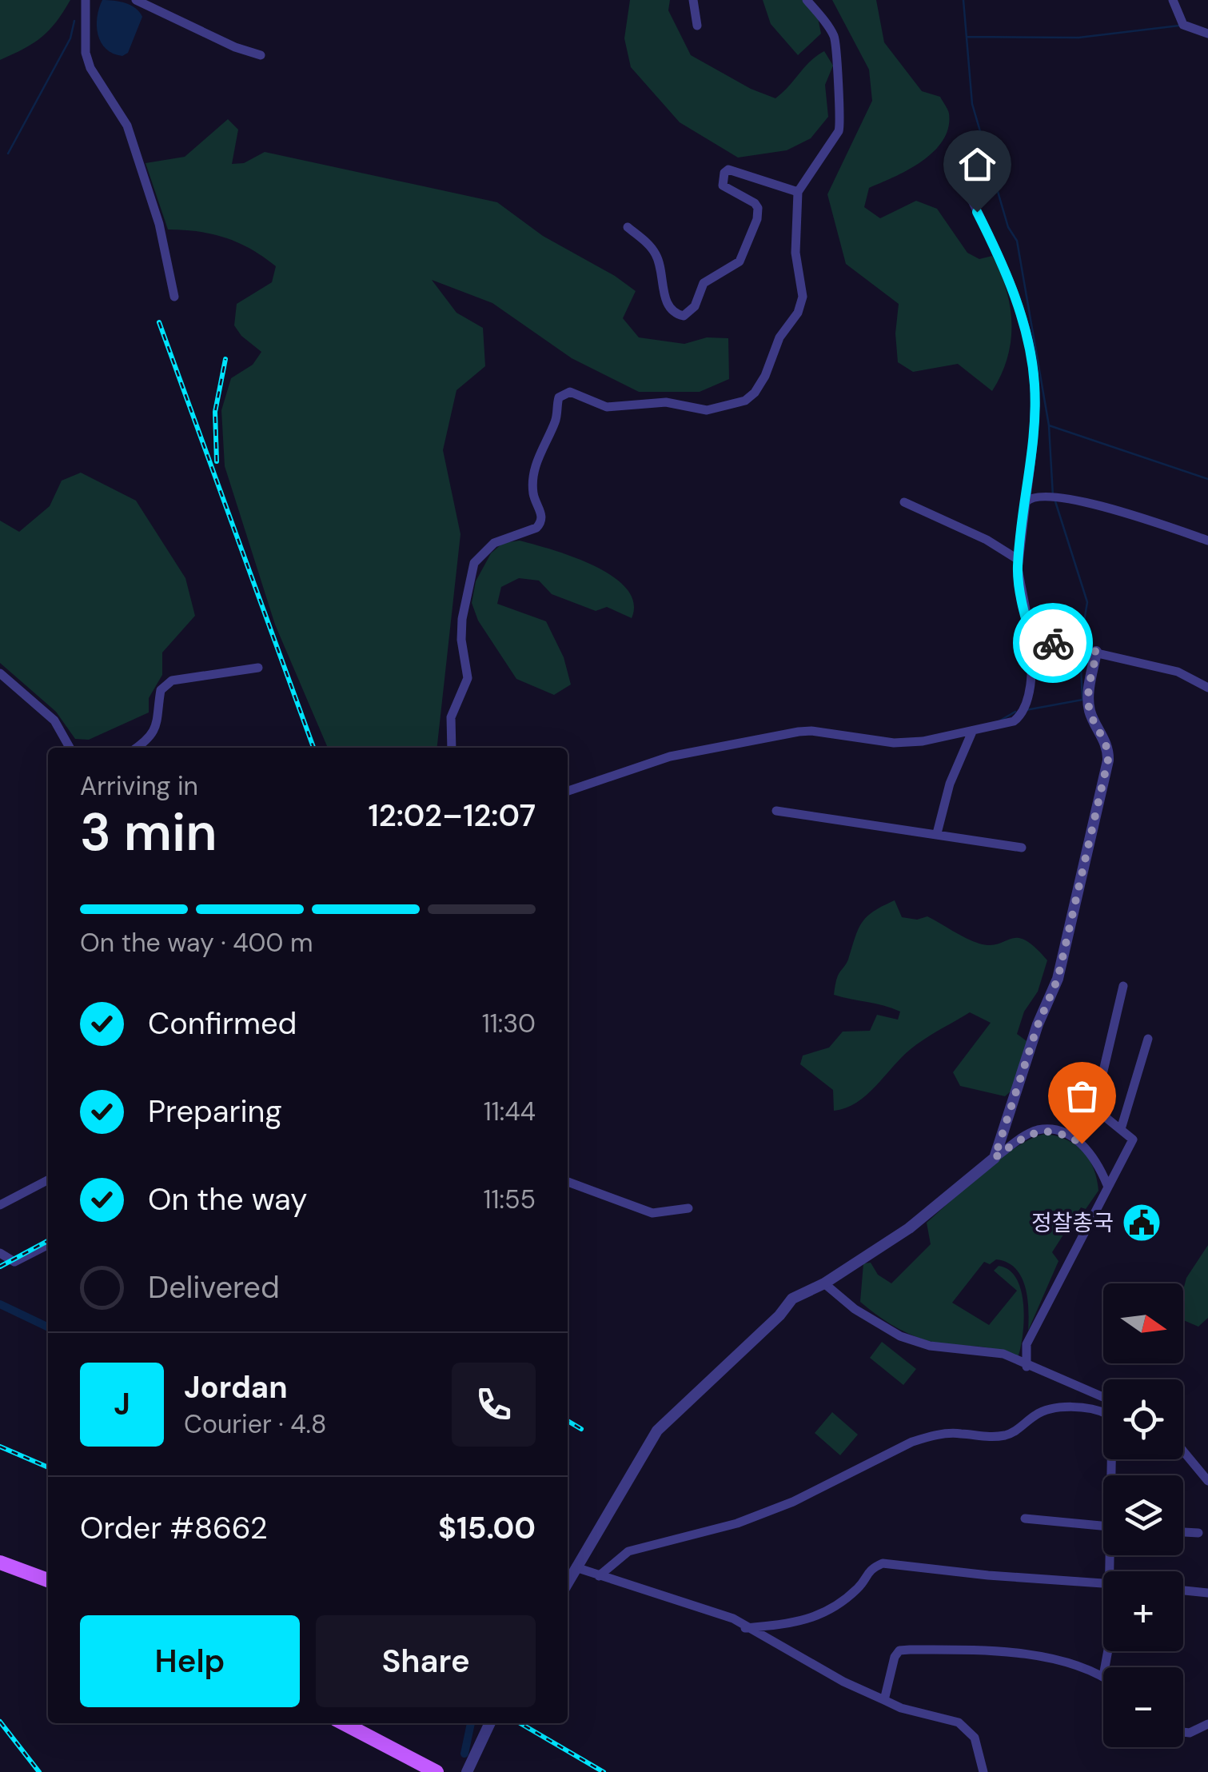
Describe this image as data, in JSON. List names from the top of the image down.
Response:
{
  "places": {
    "public building": ["정찰총국"]
  },
  "north": "right",
  "page": {
    "heading": ["3 min", "Arriving in", "12:02–12:07"],
    "panel": [
      "Jordan",
      "Courier · 4.8",
      "Order #8662",
      "$15.00"
    ],
    "bar": "On the way · 400 m",
    "list": [
      ["Confirmed", "11:30"],
      ["Preparing", "11:44"],
      ["On the way", "11:55"],
      "Delivered"
    ],
    "map_buttons": ["+", "−"],
    "round": "J",
    "buttons": ["Help", "Share"]
  }
}
